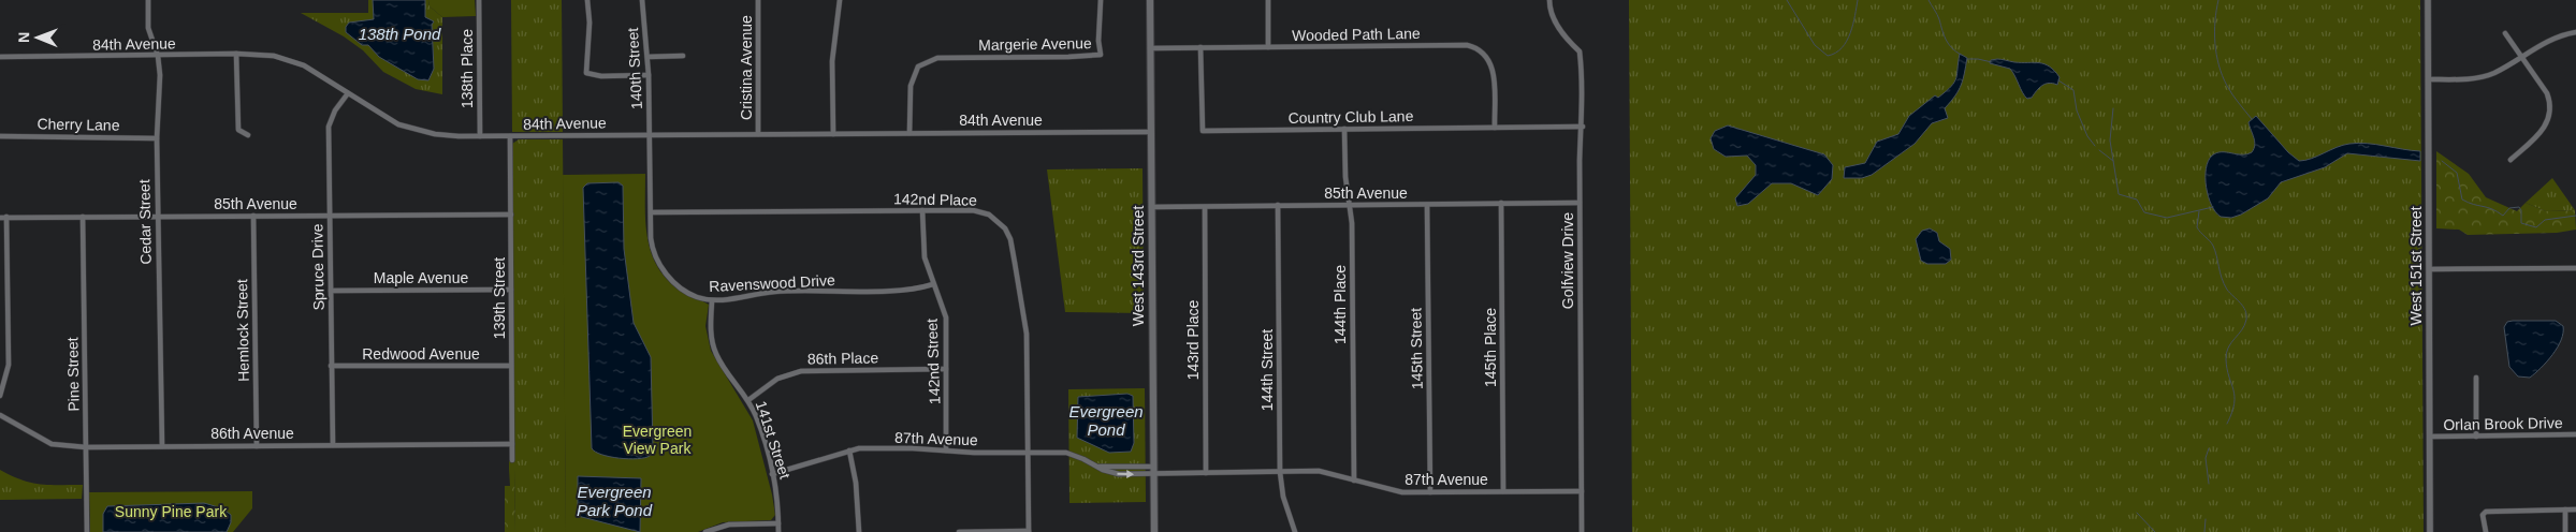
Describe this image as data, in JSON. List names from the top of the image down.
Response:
{
  "streets": {
    "main road": ["West 143rd Street"],
    "street": [
      "Wooded Path Lane",
      "84th Avenue",
      "Margerie Avenue",
      "Cristina Avenue",
      "138th Place",
      "140th Street",
      "Country Club Lane",
      "Cherry Lane",
      "85th Avenue",
      "142nd Place",
      "Cedar Street",
      "Golfview Drive",
      "West 151st Street",
      "Spruce Drive",
      "Maple Avenue",
      "Ravenswood Drive",
      "139th Street",
      "144th Place",
      "Hemlock Street",
      "143rd Place",
      "145th Place",
      "145th Street",
      "Redwood Avenue",
      "86th Place",
      "142nd Street",
      "144th Street",
      "Pine Street",
      "Orlan Brook Drive",
      "86th Avenue",
      "87th Avenue",
      "141st Street"
    ]
  },
  "crossings": [
    ["Wooded Path Lane", "Country Club Lane"],
    ["Wooded Path Lane", "West 143rd Street"],
    ["84th Avenue", "Margerie Avenue"],
    ["84th Avenue", "Cristina Avenue"],
    ["84th Avenue", "138th Place"],
    ["84th Avenue", "140th Street"],
    ["84th Avenue", "Cedar Street"],
    ["84th Avenue", "West 143rd Street"],
    ["84th Avenue", "Spruce Drive"],
    ["84th Avenue", "Ravenswood Drive"],
    ["84th Avenue", "139th Street"],
    ["140th Street", "Ravenswood Drive"],
    ["Country Club Lane", "Golfview Drive"],
    ["Country Club Lane", "144th Place"],
    ["Cherry Lane", "Cedar Street"],
    ["85th Avenue", "Cedar Street"],
    ["85th Avenue", "Golfview Drive"],
    ["85th Avenue", "West 143rd Street"],
    ["85th Avenue", "Spruce Drive"],
    ["85th Avenue", "139th Street"],
    ["85th Avenue", "144th Place"],
    ["85th Avenue", "Hemlock Street"],
    ["85th Avenue", "143rd Place"],
    ["85th Avenue", "145th Place"],
    ["85th Avenue", "145th Street"],
    ["85th Avenue", "144th Street"],
    ["85th Avenue", "Pine Street"],
    ["142nd Place", "Ravenswood Drive"],
    ["142nd Place", "142nd Street"],
    ["142nd Place", "87th Avenue"],
    ["Cedar Street", "86th Avenue"],
    ["Golfview Drive", "87th Avenue"],
    ["West 143rd Street", "87th Avenue"],
    ["West 151st Street", "Orlan Brook Drive"],
    ["Spruce Drive", "Maple Avenue"],
    ["Spruce Drive", "Redwood Avenue"],
    ["Spruce Drive", "86th Avenue"],
    ["Maple Avenue", "139th Street"],
    ["Ravenswood Drive", "142nd Street"],
    ["Ravenswood Drive", "141st Street"],
    ["139th Street", "Redwood Avenue"],
    ["139th Street", "86th Avenue"],
    ["144th Place", "87th Avenue"],
    ["Hemlock Street", "86th Avenue"],
    ["143rd Place", "87th Avenue"],
    ["145th Place", "87th Avenue"],
    ["145th Street", "87th Avenue"],
    ["86th Place", "142nd Street"],
    ["86th Place", "141st Street"],
    ["142nd Street", "87th Avenue"],
    ["144th Street", "87th Avenue"],
    ["Pine Street", "86th Avenue"],
    ["87th Avenue", "141st Street"]
  ],
  "water": ["138th Pond", "Evergreen Pond", "Evergreen Park Pond"],
  "parks": ["Evergreen View Park", "Sunny Pine Park"],
  "north": "left"
}
